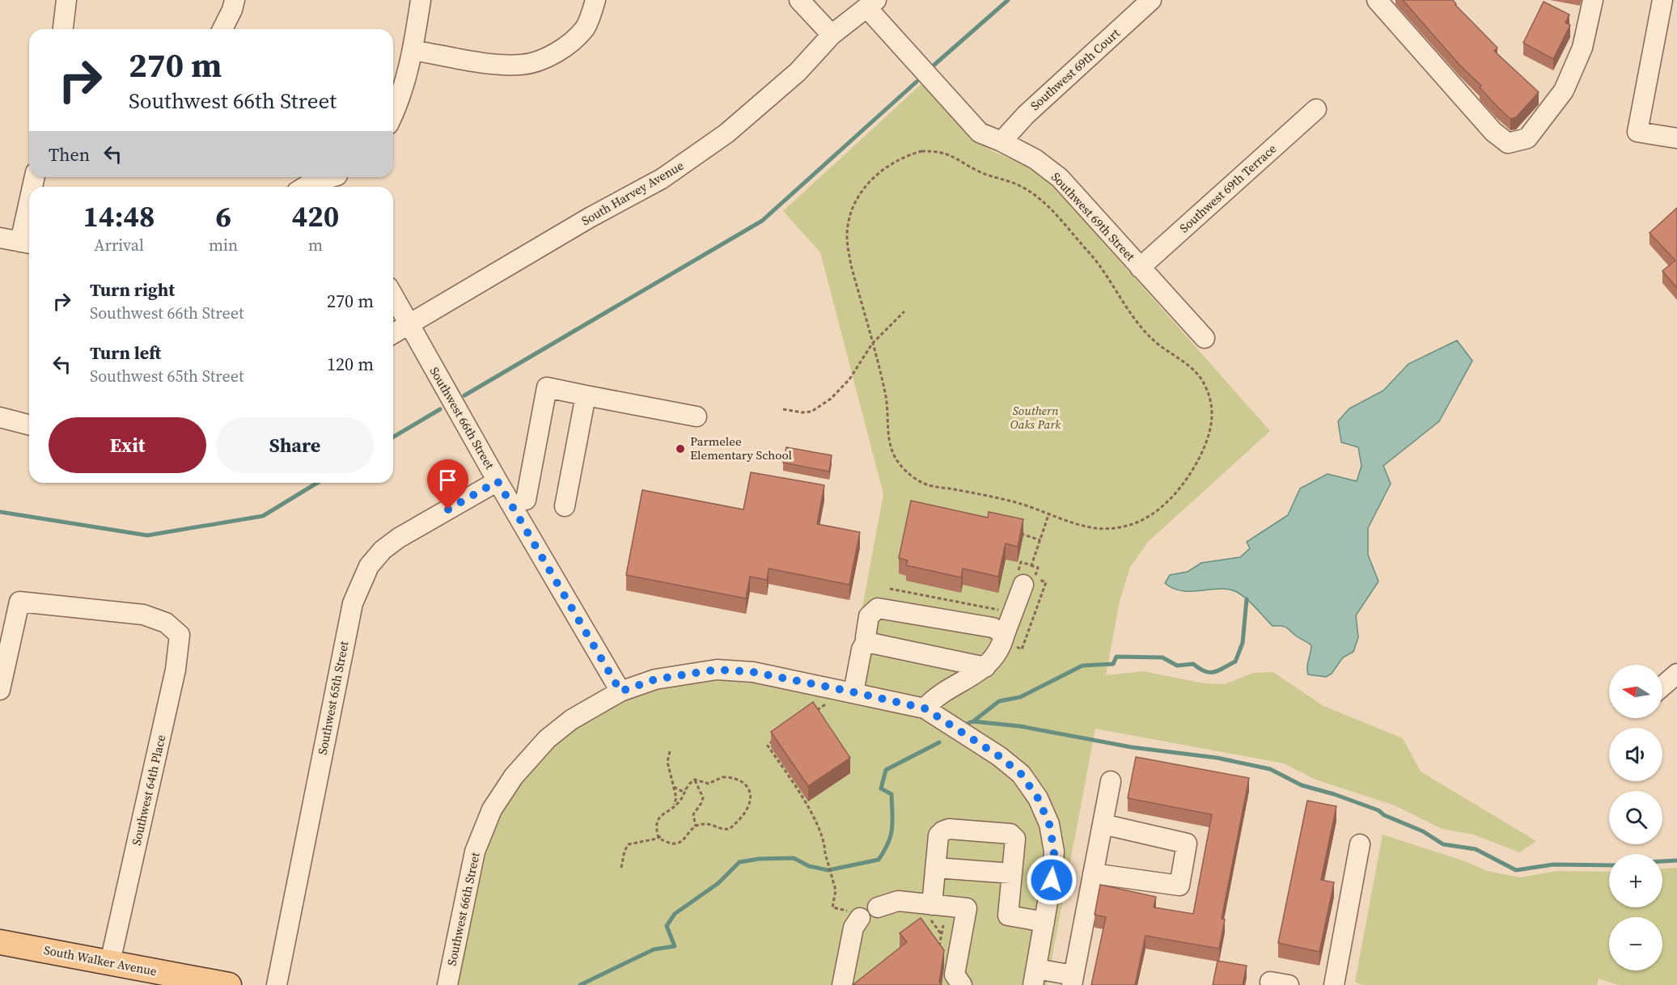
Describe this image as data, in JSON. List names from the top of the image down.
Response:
{
  "streets": {
    "main road": ["South Walker Avenue"],
    "street": [
      "Southwest 69th Court",
      "Southwest 69th Terrace",
      "South Harvey Avenue",
      "Southwest 69th Street",
      "Southwest 66th Street",
      "Southwest 65th Street",
      "Southwest 64th Place"
    ]
  },
  "crossings": [
    ["Southwest 69th Court", "Southwest 69th Street"],
    ["Southwest 69th Terrace", "Southwest 69th Street"],
    ["South Harvey Avenue", "Southwest 69th Street"],
    ["South Harvey Avenue", "Southwest 66th Street"],
    ["Southwest 66th Street", "Southwest 65th Street"],
    ["Southwest 64th Place", "South Walker Avenue"]
  ],
  "parks": ["Southern Oaks Park"],
  "places": ["Parmelee Elementary School"],
  "north": "left",
  "page": {
    "turn": ["270 m", "Southwest 66th Street"],
    "then": "Then",
    "eta": [
      "14:48",
      "Arrival",
      "6",
      "min",
      "420",
      "m"
    ],
    "list": [
      {
        "name": "Turn right",
        "note": "Southwest 66th Street",
        "value": "270 m"
      },
      {
        "name": "Turn left",
        "note": "Southwest 65th Street",
        "value": "120 m"
      }
    ],
    "buttons": ["Exit", "Share"],
    "map_buttons": ["+", "−"]
  }
}
